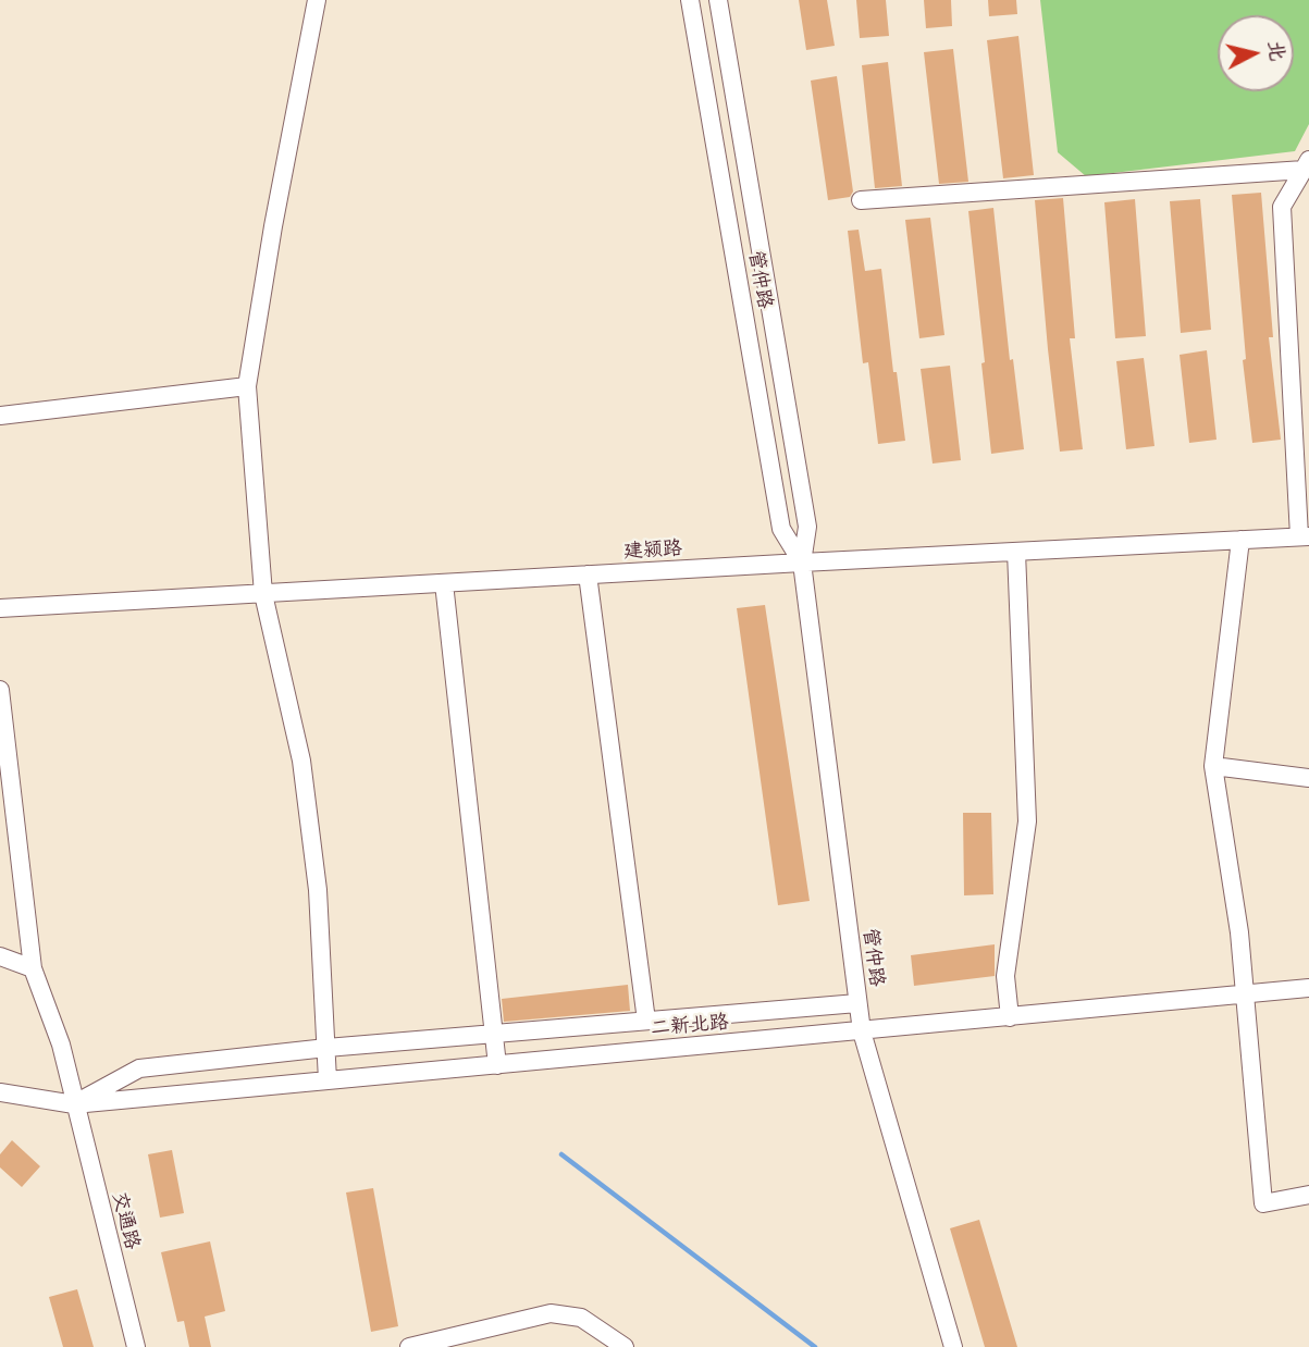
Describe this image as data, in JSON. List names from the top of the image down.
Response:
{
  "streets": {
    "street": [
      "管仲路",
      "建颍路",
      "二新北路",
      "交通路"
    ]
  },
  "crossings": [
    ["管仲路", "建颍路"],
    ["管仲路", "二新北路"],
    ["二新北路", "交通路"]
  ],
  "north": "right"
}
